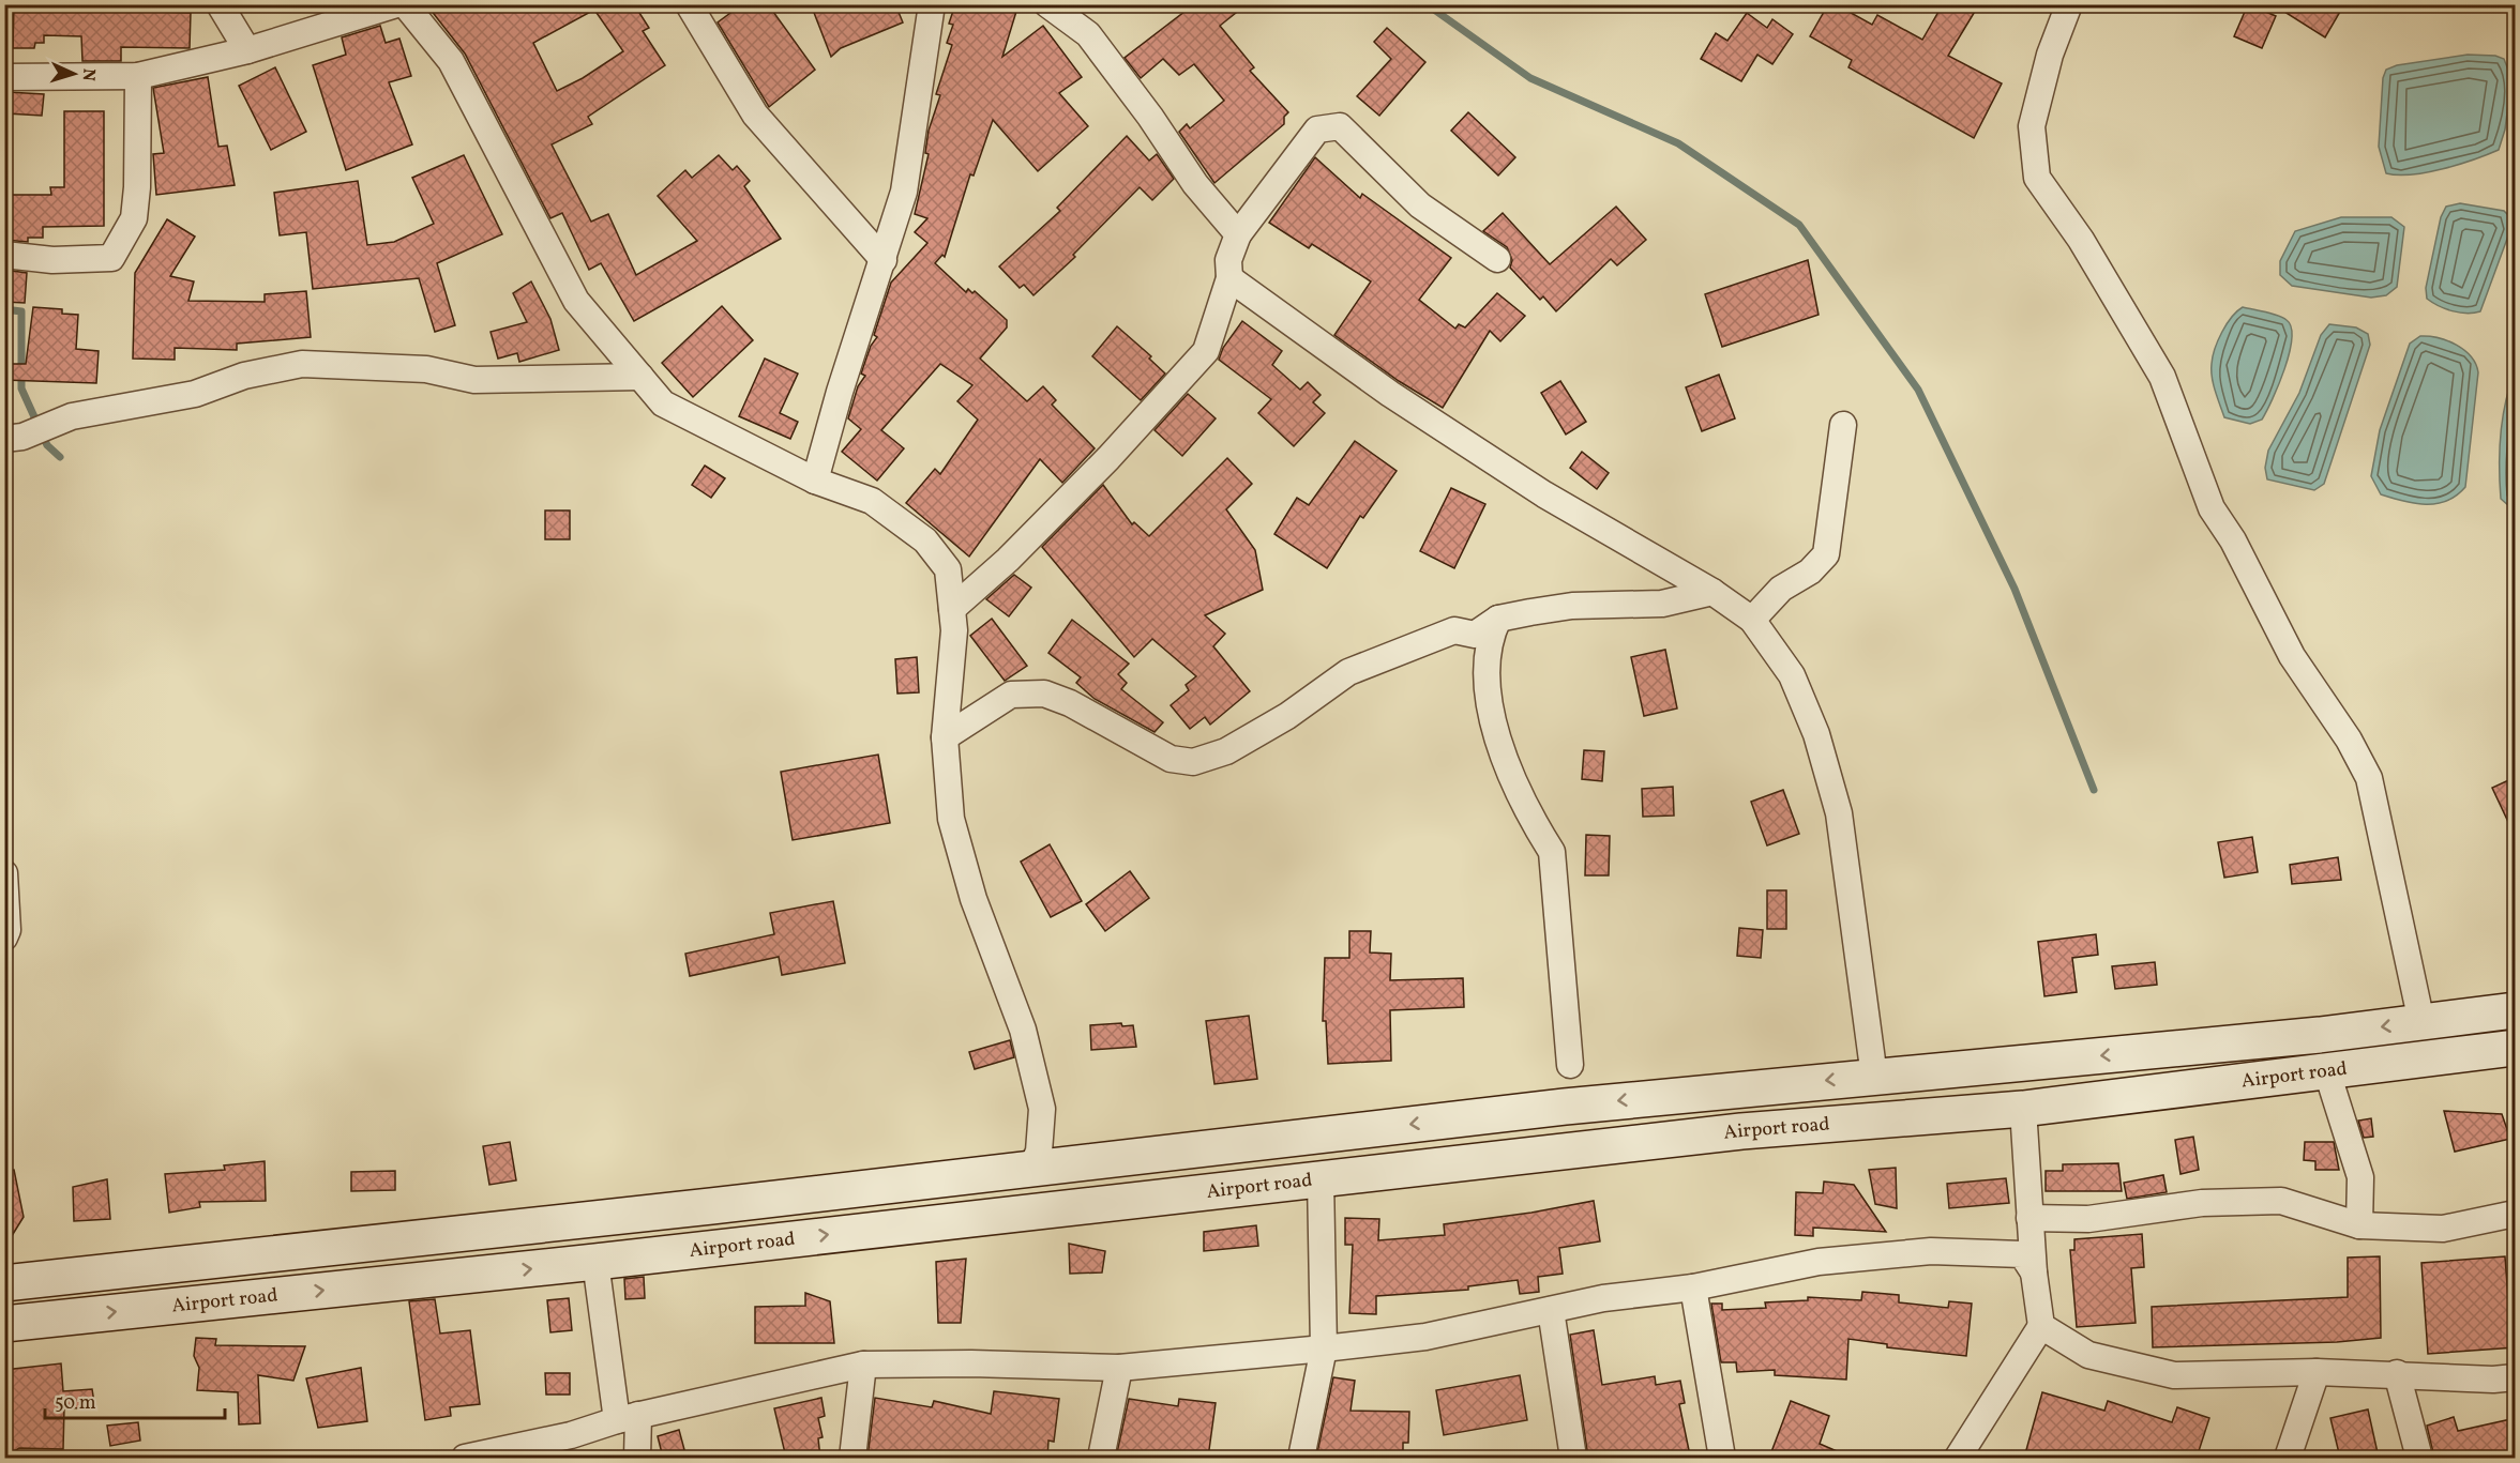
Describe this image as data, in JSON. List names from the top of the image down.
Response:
{
  "streets": {
    "main road": ["Airport road"]
  },
  "scale_bar": "50 m",
  "north": "right"
}
